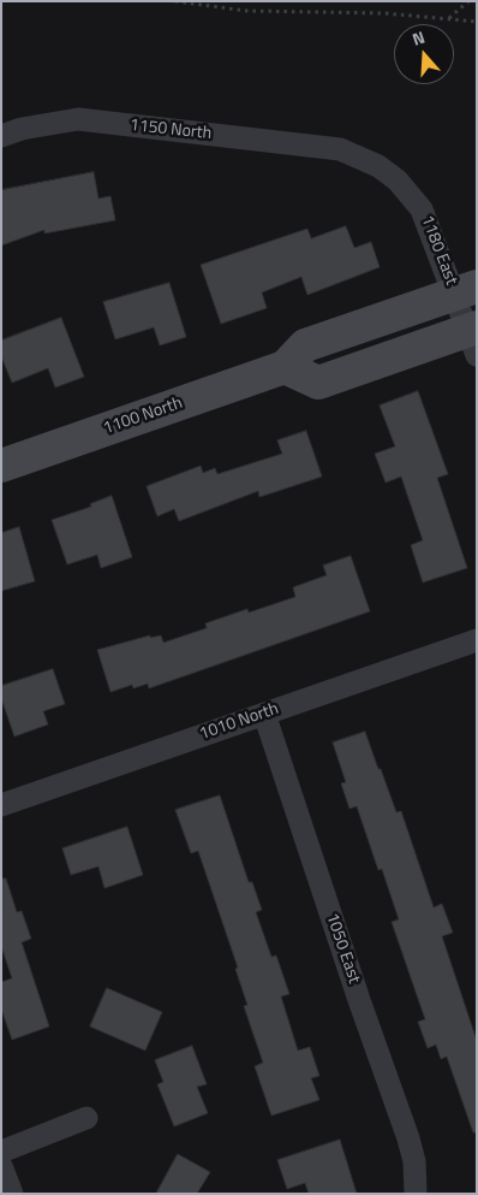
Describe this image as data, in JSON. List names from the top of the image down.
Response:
{
  "streets": {
    "street": [
      "1150 North",
      "1180 East",
      "1100 North",
      "1010 North",
      "1050 East"
    ]
  },
  "crossings": [
    ["1150 North", "1180 East"],
    ["1180 East", "1100 North"],
    ["1010 North", "1050 East"]
  ],
  "north": "top"
}
